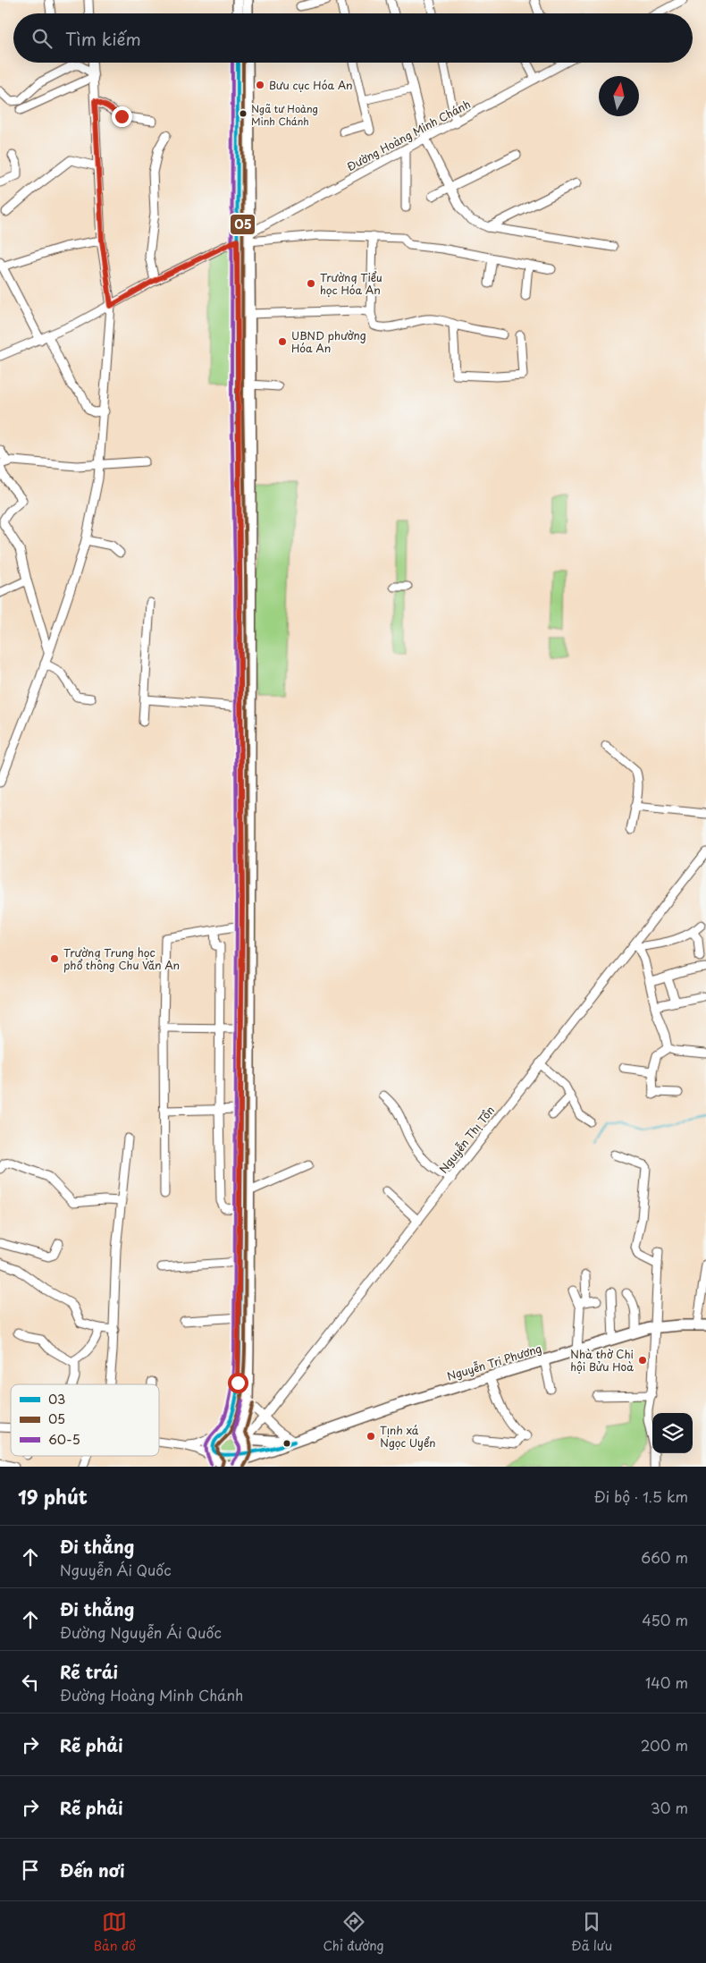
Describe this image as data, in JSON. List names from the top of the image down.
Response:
{
  "streets": {
    "main road": ["Nguyễn Tri Phương"],
    "street": ["Đường Hoàng Minh Chánh", "Nguyễn Thị Tồn"]
  },
  "crossings": [
    ["Nguyễn Thị Tồn", "Nguyễn Tri Phương"]
  ],
  "places": [
    "Bưu cục Hóa An",
    "Ngã tư Hoàng Minh Chánh",
    "Trường Tiểu học Hóa An",
    "UBND phường Hóa An",
    "Trường Trung học phổ thông Chu Văn An",
    "Nhà thờ Chi hội Bửu Hoà",
    "Tịnh xá Ngọc Uyển"
  ],
  "lines": ["transit line 03", "transit line 05", "transit line 60-5"],
  "legend": ["03", "05", "60-5"],
  "north": "top",
  "page": {
    "search": "Tìm kiếm",
    "heading": ["19 phút", "Đi bộ · 1.5 km"],
    "list": [
      ["Đi thẳng", "Nguyễn Ái Quốc", "660 m"],
      ["Đi thẳng", "Đường Nguyễn Ái Quốc", "450 m"],
      ["Rẽ trái", "Đường Hoàng Minh Chánh", "140 m"],
      ["Rẽ phải", "200 m"],
      ["Rẽ phải", "30 m"],
      "Đến nơi"
    ],
    "nav": ["Bản đồ", "Chỉ đường", "Đã lưu"]
  }
}
